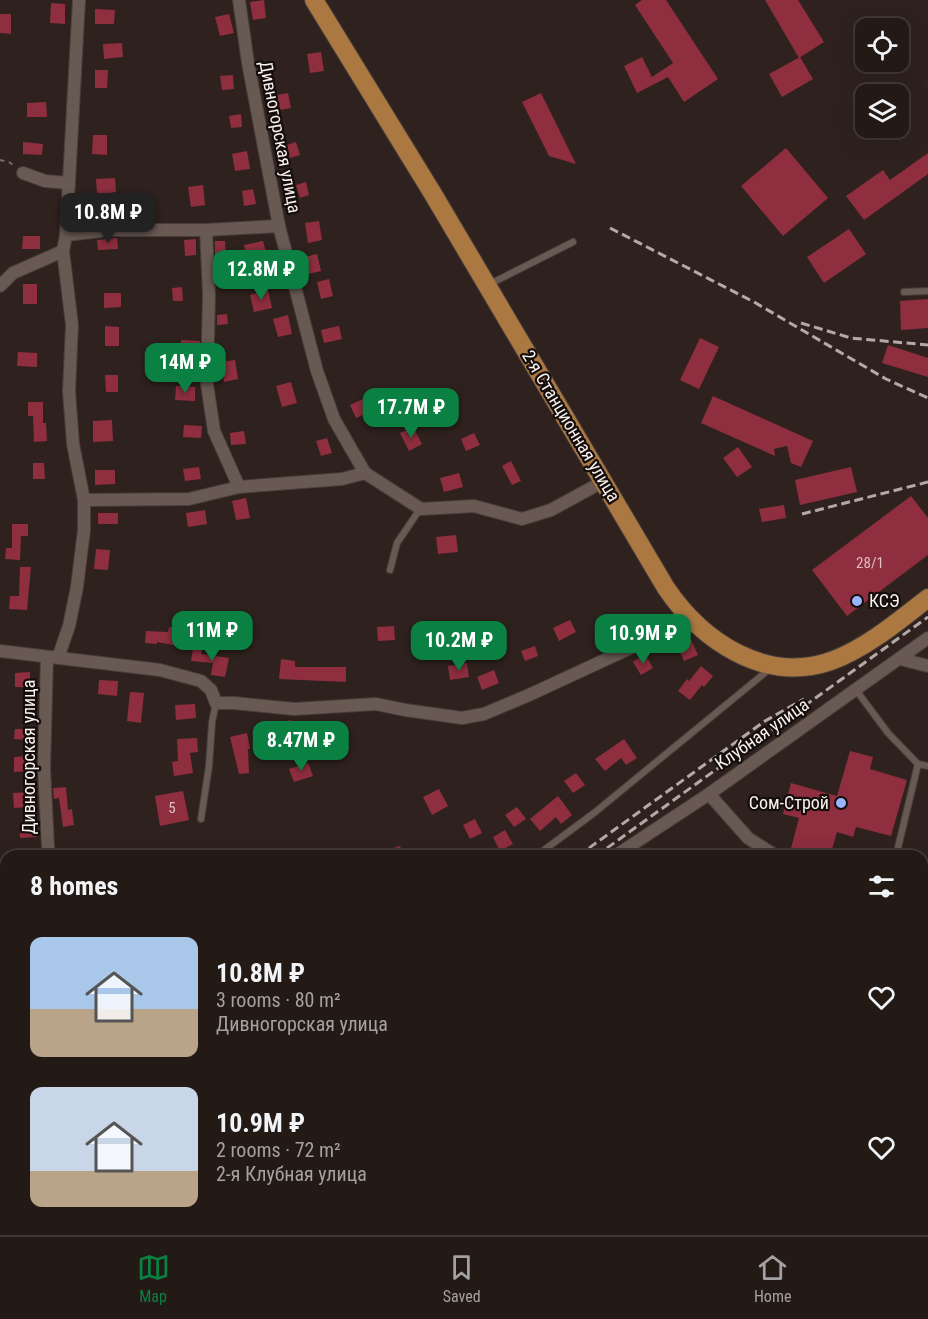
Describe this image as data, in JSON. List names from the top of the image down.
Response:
{
  "streets": {
    "main road": ["2-я Станционная улица"],
    "street": ["Дивногорская улица", "Клубная улица"]
  },
  "places": ["КСЭ", "Сом-Строй"],
  "house_numbers": ["28/1", "5"],
  "page": {
    "price": [
      "10.8M ₽",
      "12.8M ₽",
      "14M ₽",
      "17.7M ₽",
      "11M ₽",
      "10.9M ₽",
      "10.2M ₽",
      "8.47M ₽"
    ],
    "heading": "8 homes",
    "list": [
      {
        "name": "10.8M ₽",
        "note": "3 rooms · 80 m² · Дивногорская улица"
      },
      {
        "name": "10.9M ₽",
        "note": "2 rooms · 72 m² · 2-я Клубная улица"
      }
    ],
    "tabs": ["Map", "Saved", "Home"]
  }
}
